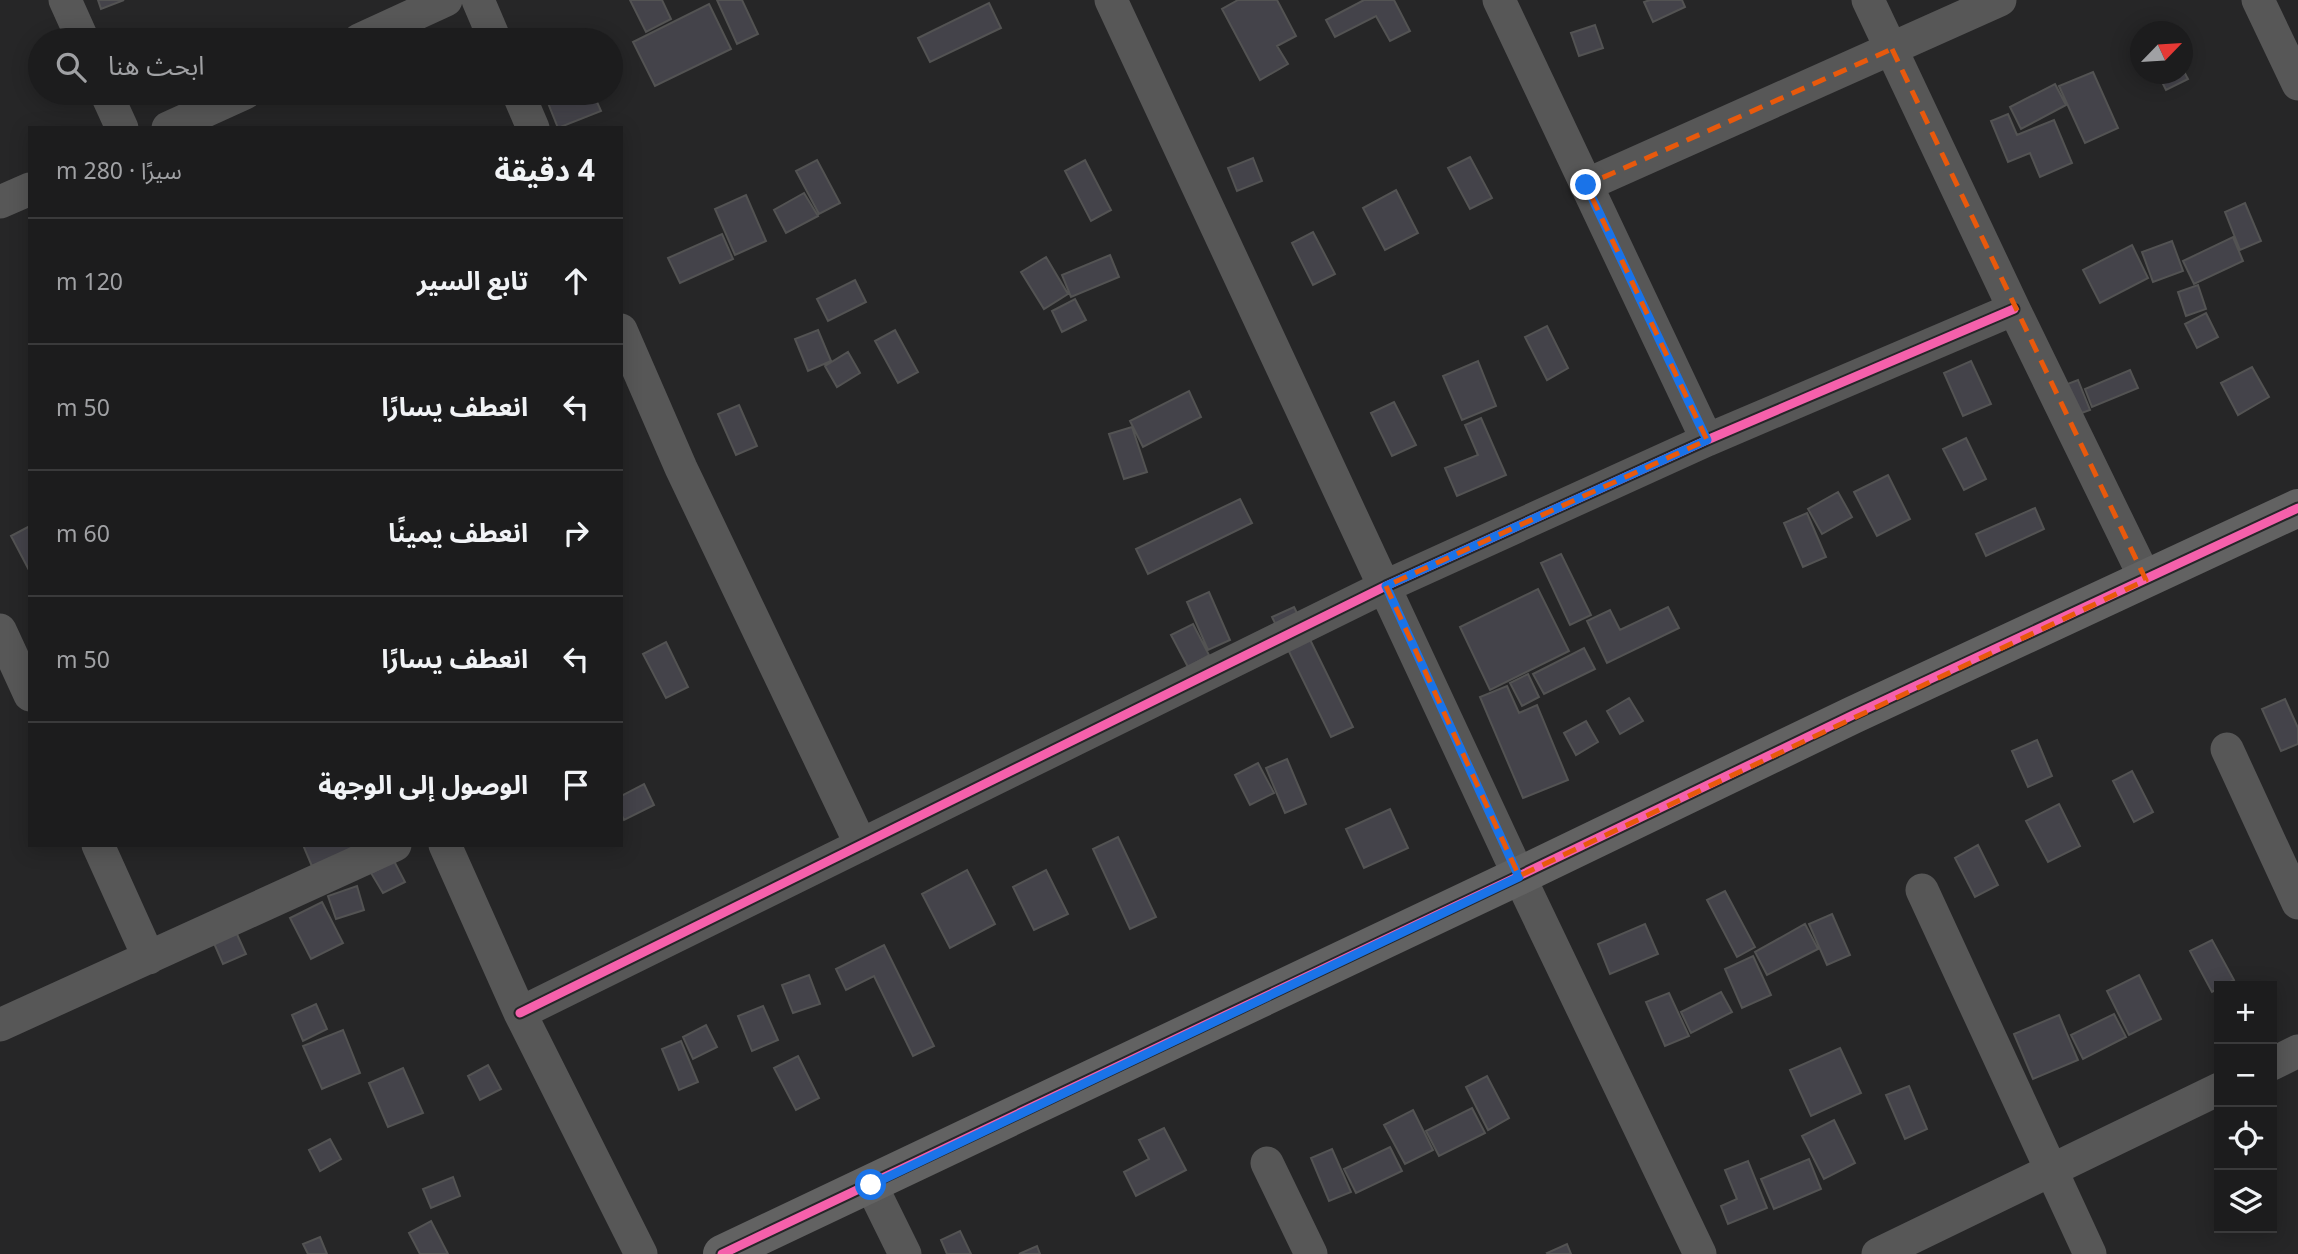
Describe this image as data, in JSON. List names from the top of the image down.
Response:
{
  "north": "top right",
  "page": {
    "search": "ابحث هنا",
    "heading": ["4 دقيقة", "سيرًا · 280 m"],
    "list": [
      ["تابع السير", "120 m"],
      ["انعطف يسارًا", "50 m"],
      ["انعطف يمينًا", "60 m"],
      ["انعطف يسارًا", "50 m"],
      "الوصول إلى الوجهة"
    ],
    "map_buttons": ["+", "−"]
  }
}
